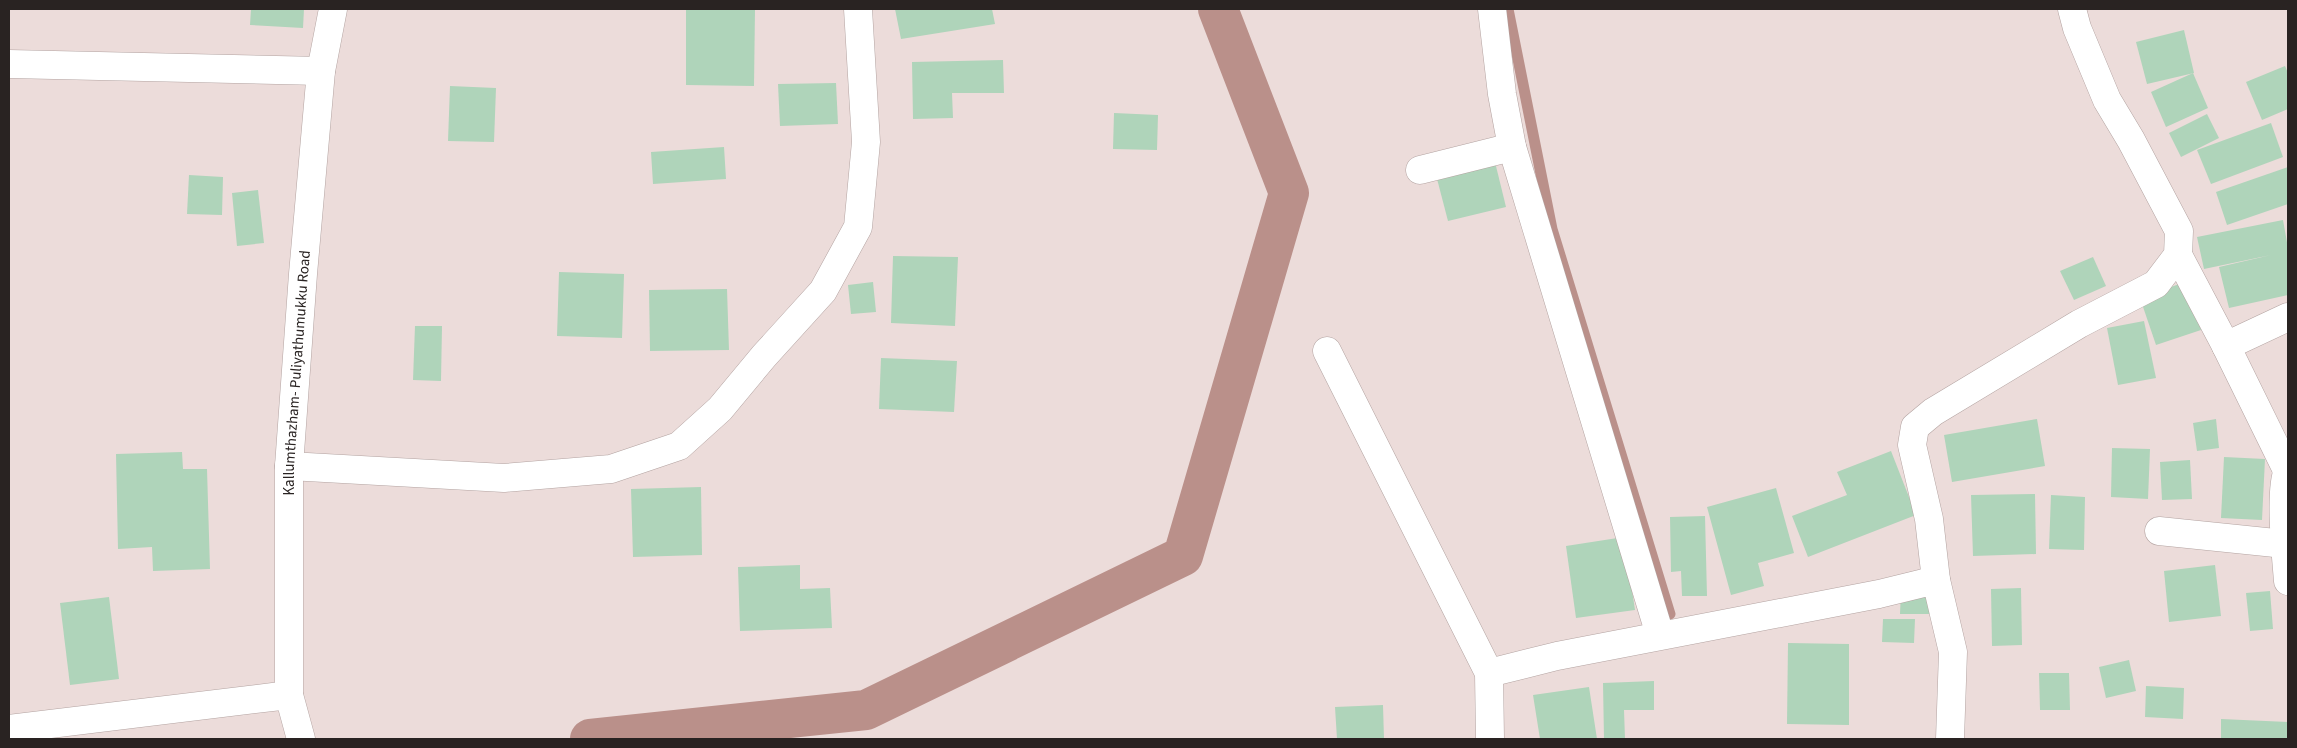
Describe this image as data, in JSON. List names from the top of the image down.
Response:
{
  "streets": {
    "street": ["Kallumthazham- Puliyathumukku Road"]
  }
}
